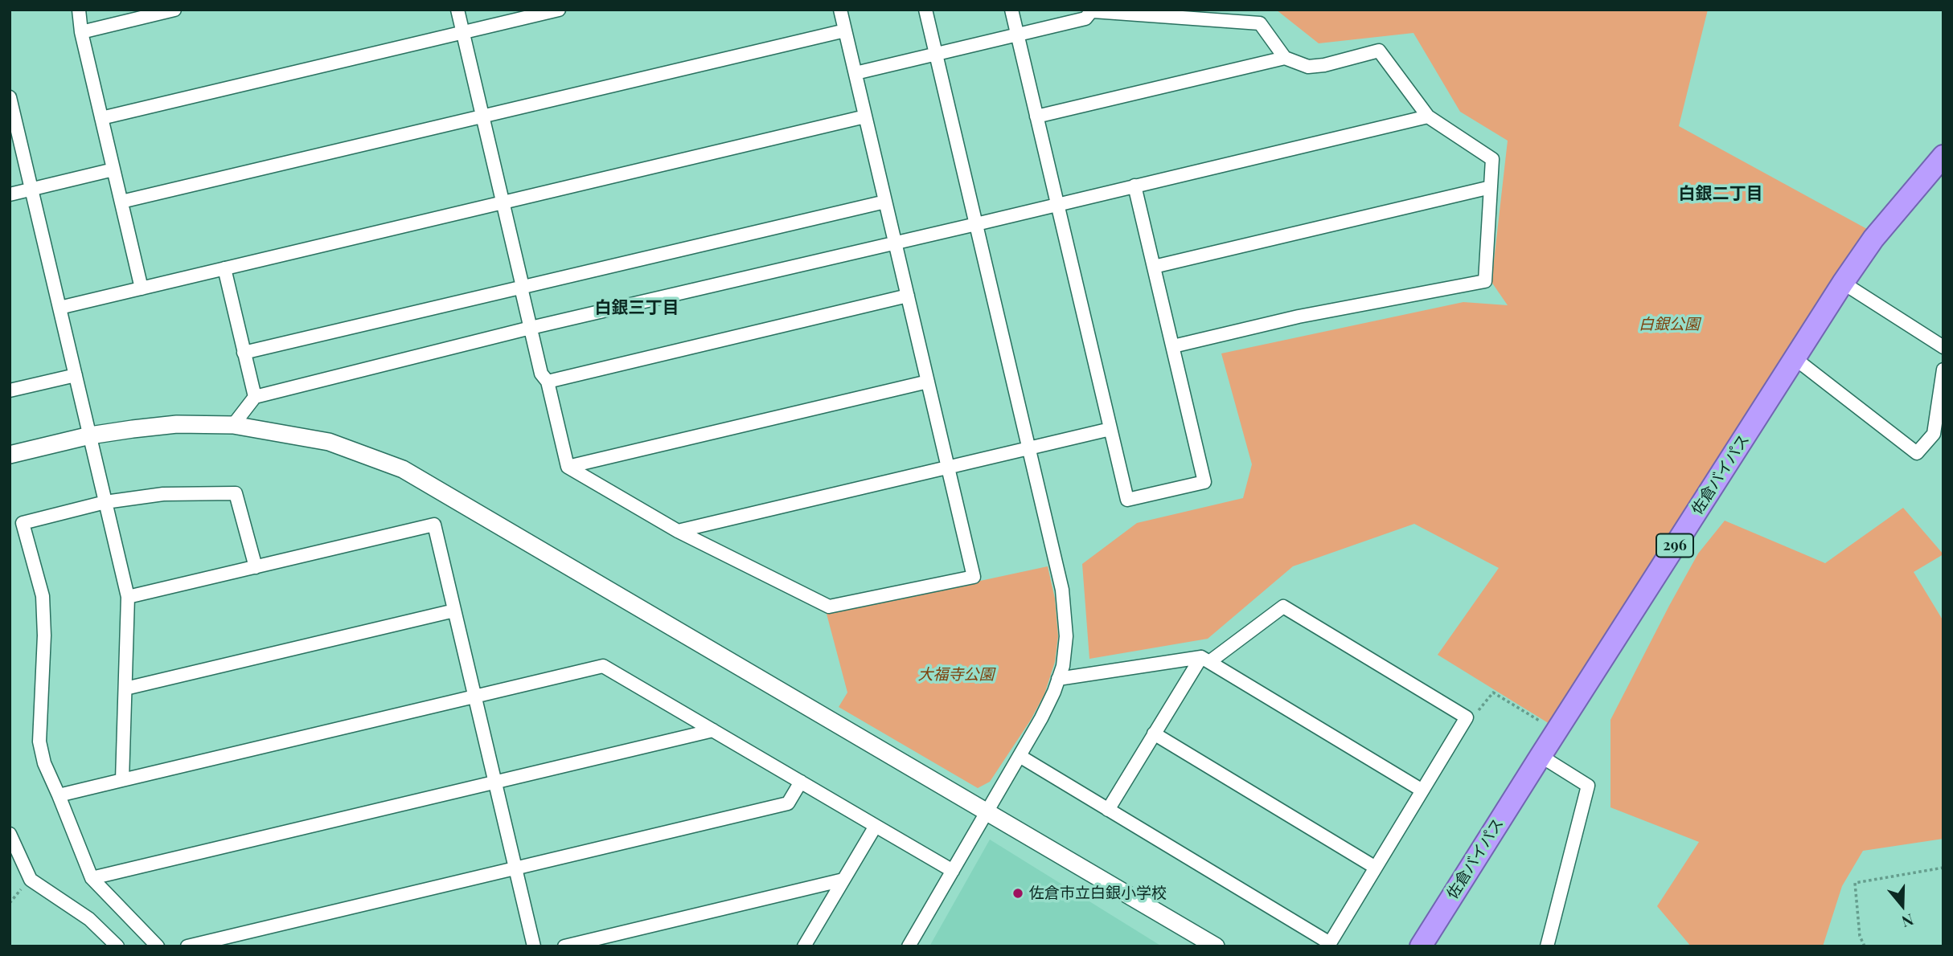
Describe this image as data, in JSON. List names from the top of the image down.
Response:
{
  "streets": {
    "highway": ["佐倉バイパス", "296"]
  },
  "districts": ["白銀二丁目", "白銀三丁目"],
  "parks": ["白銀公園", "大福寺公園"],
  "places": ["佐倉市立白銀小学校"],
  "north": "bottom"
}
